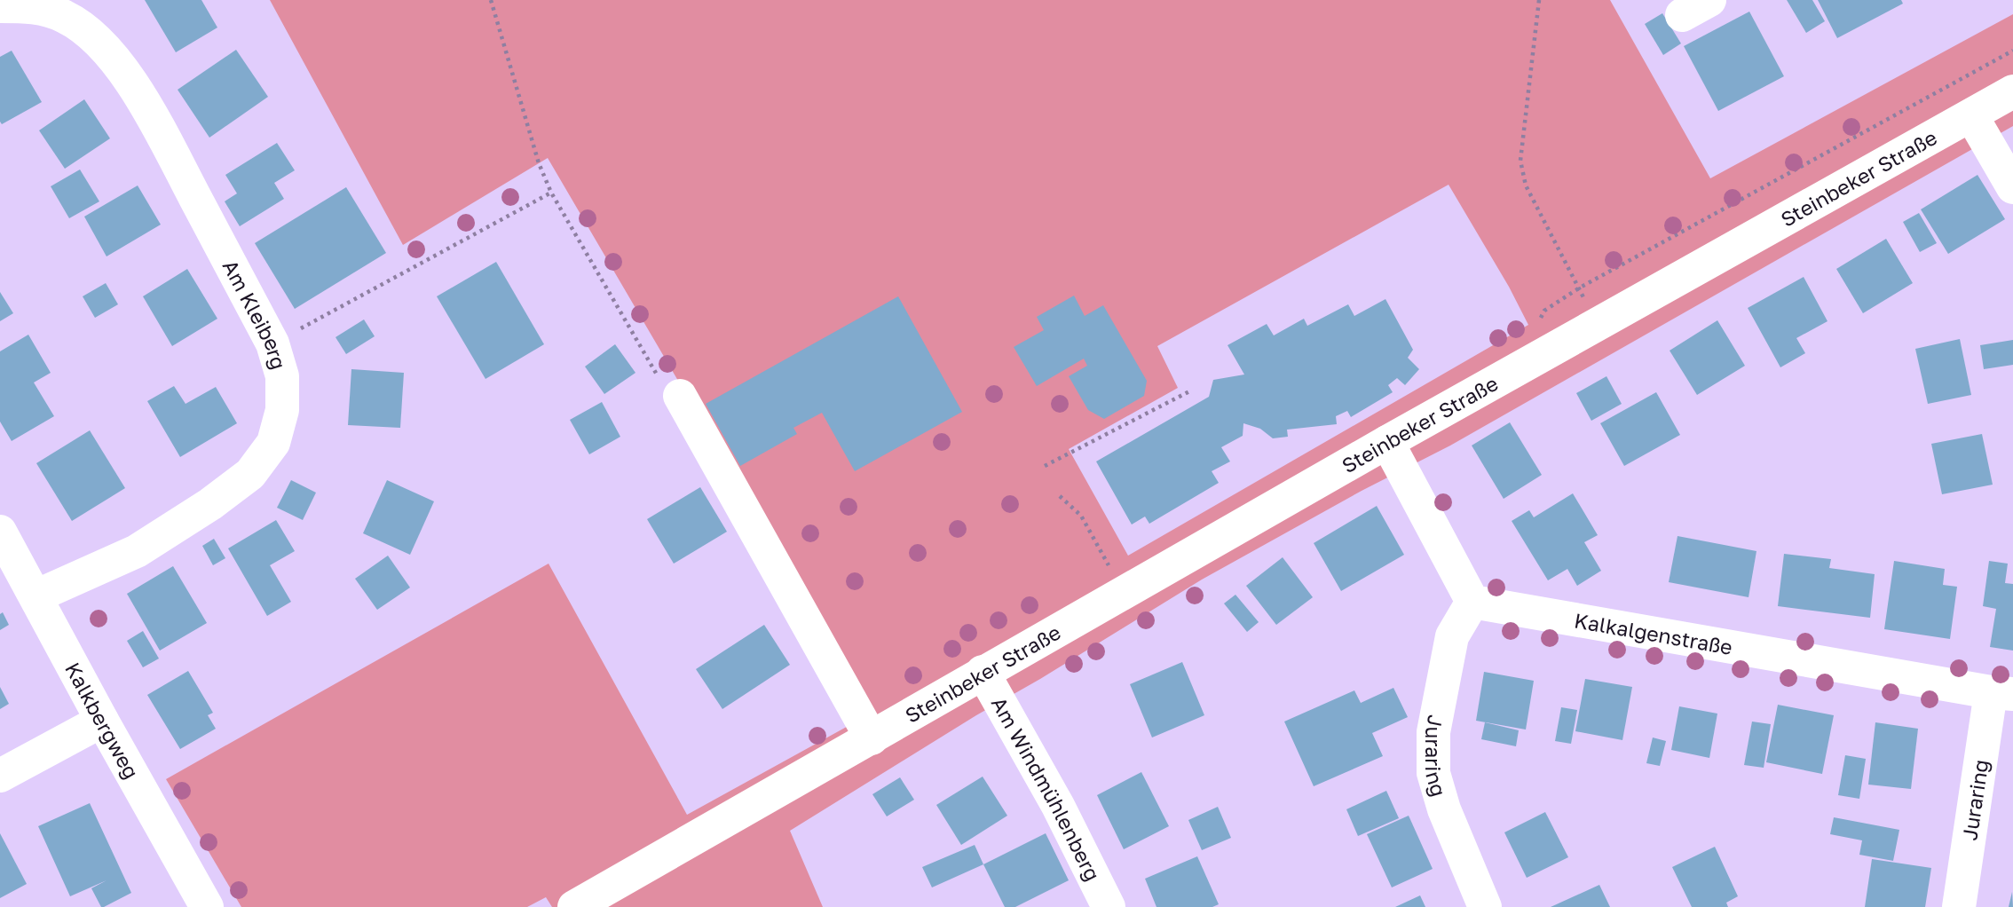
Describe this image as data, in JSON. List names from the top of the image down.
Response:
{
  "streets": {
    "street": [
      "Steinbeker Straße",
      "Am Kleiberg",
      "Kalkalgenstraße",
      "Kalkbergweg",
      "Juraring",
      "Am Windmühlenberg"
    ]
  },
  "crossings": [
    ["Steinbeker Straße", "Am Windmühlenberg"],
    ["Am Kleiberg", "Kalkbergweg"],
    ["Kalkalgenstraße", "Juraring"]
  ]
}
